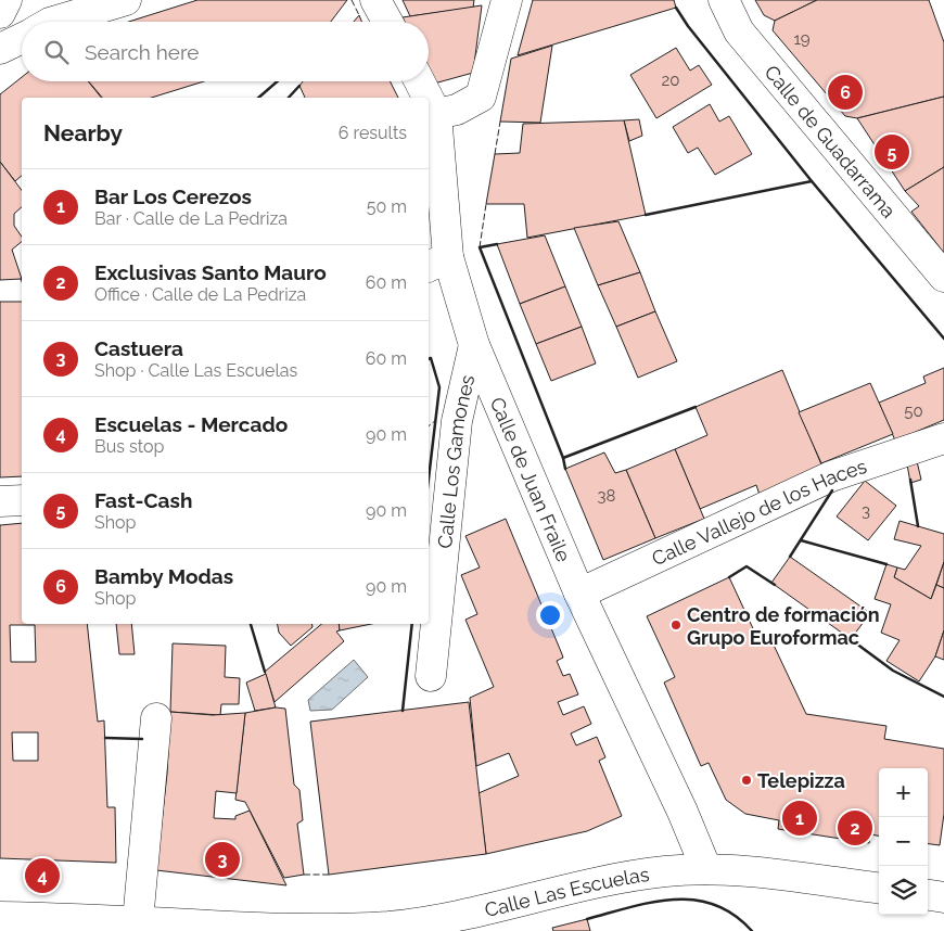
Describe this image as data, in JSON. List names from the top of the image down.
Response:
{
  "streets": {
    "street": [
      "Calle de Guadarrama",
      "Calle Los Gamones",
      "Calle de Juan Fraile",
      "Calle Vallejo de los Haces",
      "Calle Las Escuelas"
    ]
  },
  "crossings": [
    ["Calle Los Gamones", "Calle de Juan Fraile"],
    ["Calle de Juan Fraile", "Calle Vallejo de los Haces"],
    ["Calle de Juan Fraile", "Calle Las Escuelas"]
  ],
  "places": ["Centro de formación Grupo Euroformac", "Telepizza"],
  "house_numbers": [
    "19",
    "20",
    "50",
    "38",
    "3"
  ],
  "page": {
    "search": "Search here",
    "pins": [
      "6",
      "5",
      "1",
      "2",
      "3",
      "4"
    ],
    "heading": ["Nearby", "6 results"],
    "list": [
      {
        "mark": "1",
        "name": "Bar Los Cerezos",
        "note": "Bar · Calle de La Pedriza",
        "value": "50 m"
      },
      {
        "mark": "2",
        "name": "Exclusivas Santo Mauro",
        "note": "Office · Calle de La Pedriza",
        "value": "60 m"
      },
      {
        "mark": "3",
        "name": "Castuera",
        "note": "Shop · Calle Las Escuelas",
        "value": "60 m"
      },
      {
        "mark": "4",
        "name": "Escuelas - Mercado",
        "note": "Bus stop",
        "value": "90 m"
      },
      {
        "mark": "5",
        "name": "Fast-Cash",
        "note": "Shop",
        "value": "90 m"
      },
      {
        "mark": "6",
        "name": "Bamby Modas",
        "note": "Shop",
        "value": "90 m"
      }
    ],
    "map_buttons": ["+", "−"]
  }
}
